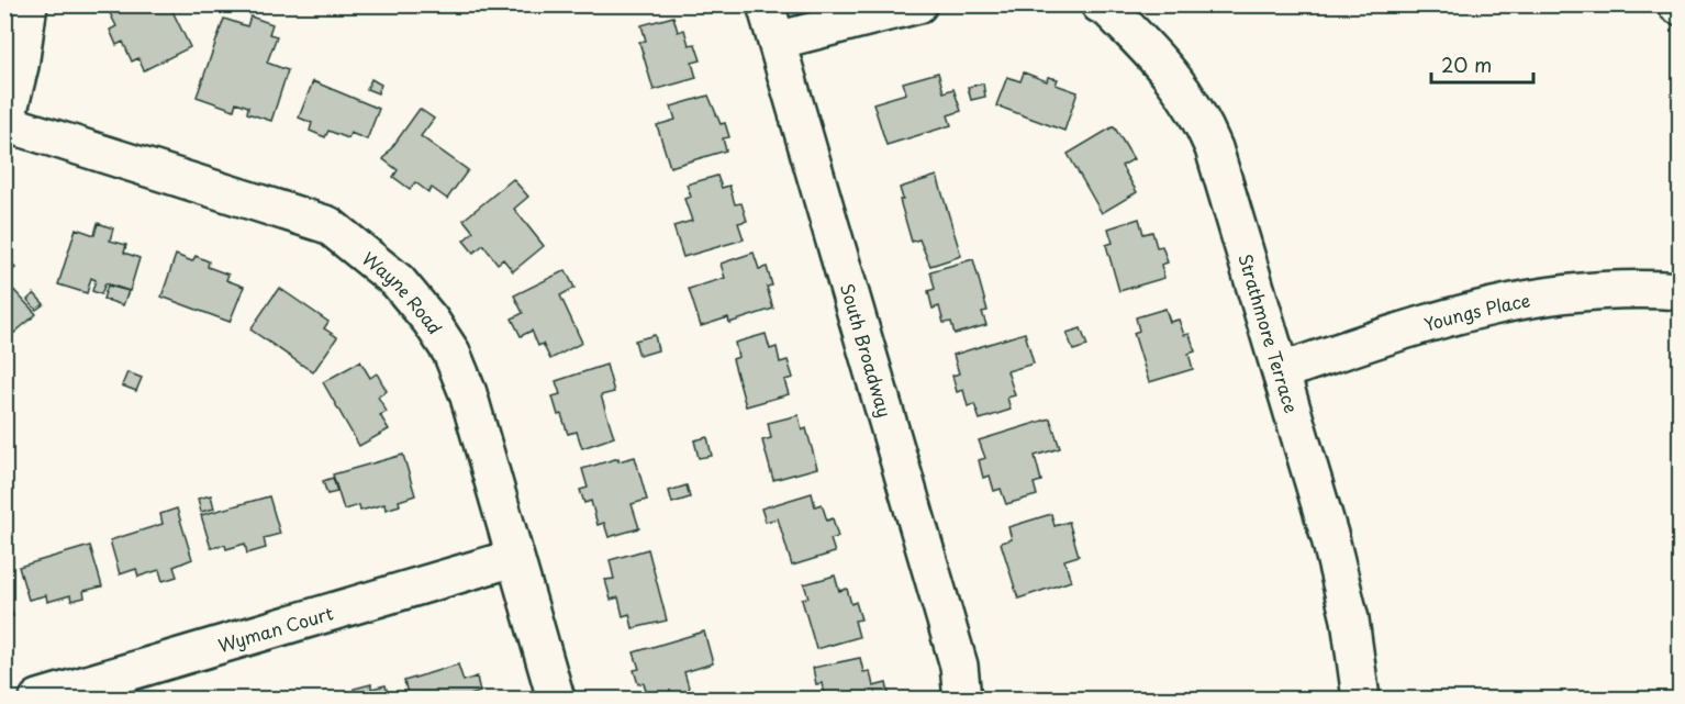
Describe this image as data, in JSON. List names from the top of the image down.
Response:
{
  "streets": {
    "street": [
      "Wayne Road",
      "Youngs Place",
      "Strathmore Terrace",
      "South Broadway",
      "Wyman Court"
    ]
  },
  "crossings": [
    ["Wayne Road", "Wyman Court"],
    ["Youngs Place", "Strathmore Terrace"]
  ],
  "scale_bar": "20 m"
}
